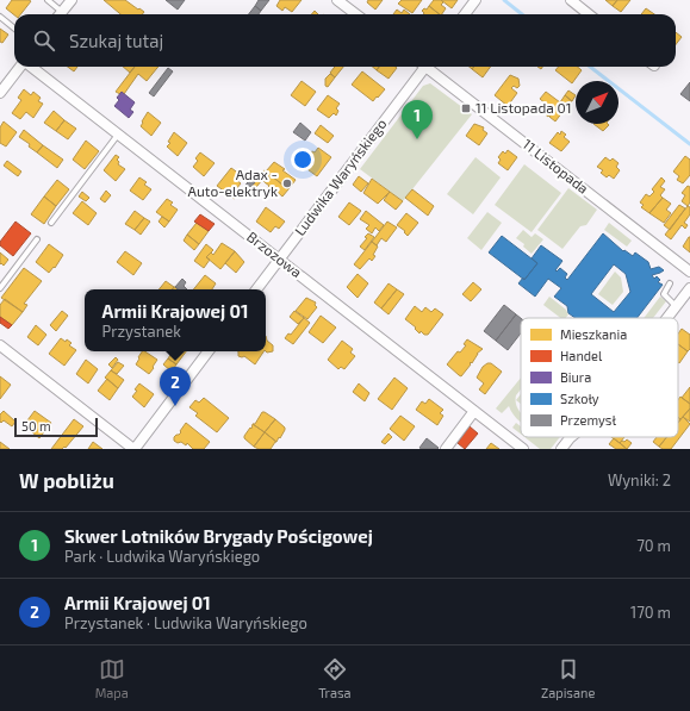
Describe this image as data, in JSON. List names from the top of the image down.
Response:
{
  "streets": {
    "street": ["11 Listopada", "Ludwika Waryńskiego", "Brzozowa"]
  },
  "crossings": [
    ["Ludwika Waryńskiego", "Brzozowa"]
  ],
  "places": {
    "transit": ["11 Listopada 01"],
    "other": ["Adax - Auto-elektryk"]
  },
  "legend": [
    "Mieszkania",
    "Handel",
    "Biura",
    "Szkoły",
    "Przemysł"
  ],
  "scale_bar": "50 m",
  "north": "top right",
  "page": {
    "search": "Szukaj tutaj",
    "pins": ["1", "2"],
    "popup": ["Armii Krajowej 01", "Przystanek"],
    "scale": "50 m",
    "heading": ["W pobliżu", "Wyniki: 2"],
    "list": [
      {
        "mark": "1",
        "name": "Skwer Lotników Brygady Pościgowej",
        "note": "Park · Ludwika Waryńskiego",
        "value": "70 m"
      },
      {
        "mark": "2",
        "name": "Armii Krajowej 01",
        "note": "Przystanek · Ludwika Waryńskiego",
        "value": "170 m"
      }
    ],
    "nav": ["Mapa", "Trasa", "Zapisane"]
  }
}
